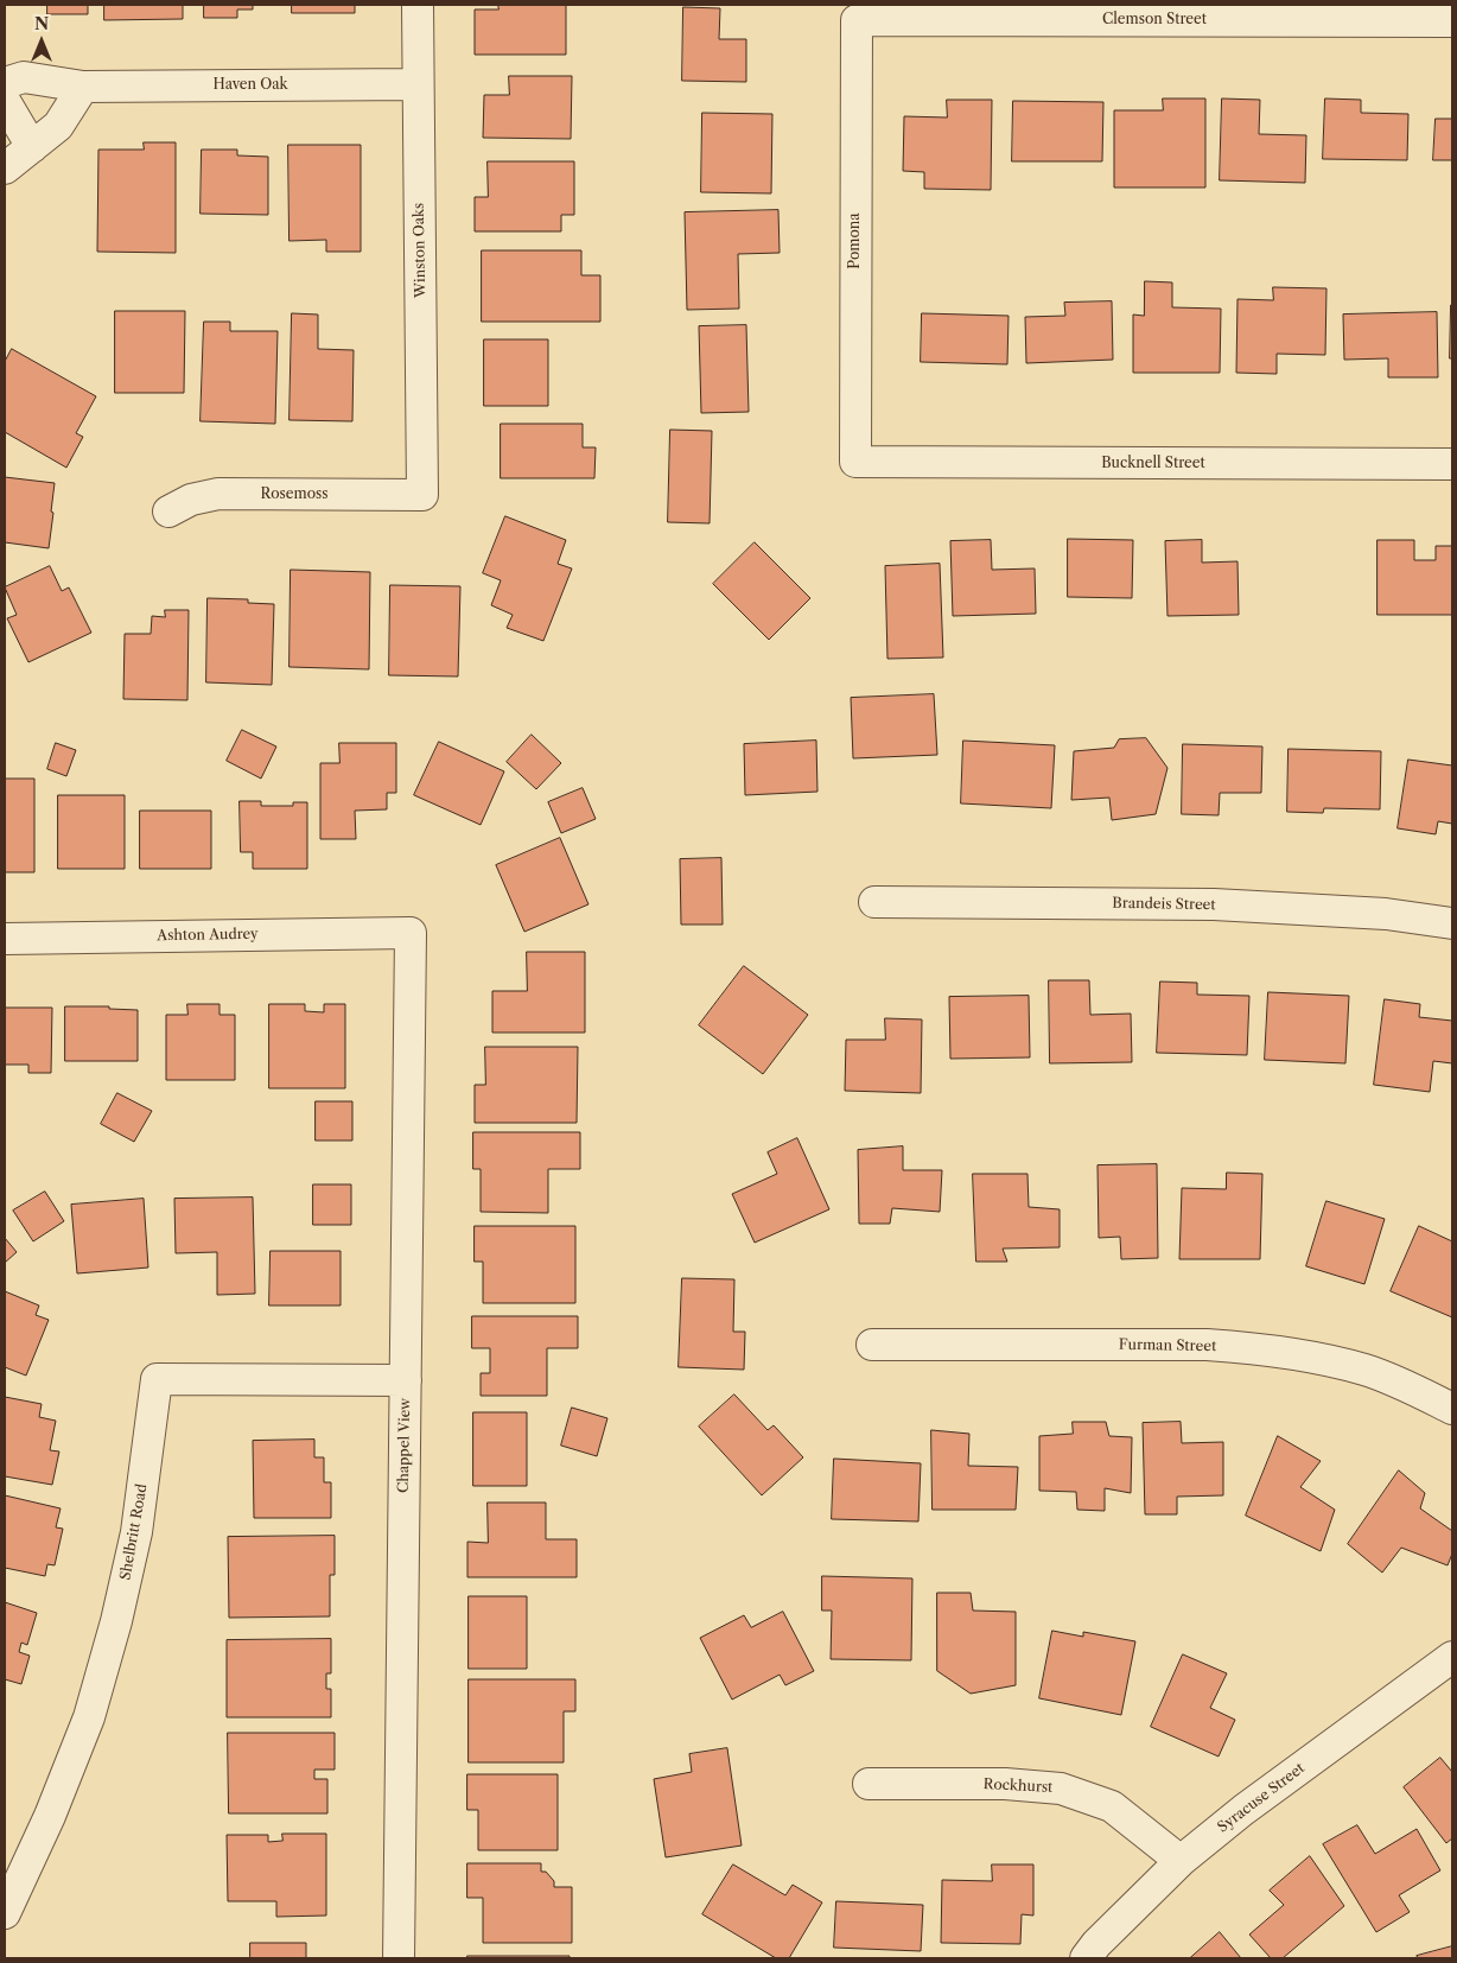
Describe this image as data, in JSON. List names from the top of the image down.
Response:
{
  "streets": {
    "street": [
      "Clemson Street",
      "Haven Oak",
      "Pomona",
      "Winston Oaks",
      "Bucknell Street",
      "Rosemoss",
      "Brandeis Street",
      "Ashton Audrey",
      "Furman Street",
      "Chappel View",
      "Shelbritt Road",
      "Rockhurst",
      "Syracuse Street"
    ]
  },
  "crossings": [
    ["Clemson Street", "Pomona"],
    ["Haven Oak", "Winston Oaks"],
    ["Pomona", "Bucknell Street"],
    ["Winston Oaks", "Rosemoss"],
    ["Ashton Audrey", "Chappel View"],
    ["Chappel View", "Shelbritt Road"],
    ["Rockhurst", "Syracuse Street"]
  ],
  "north": "top"
}
